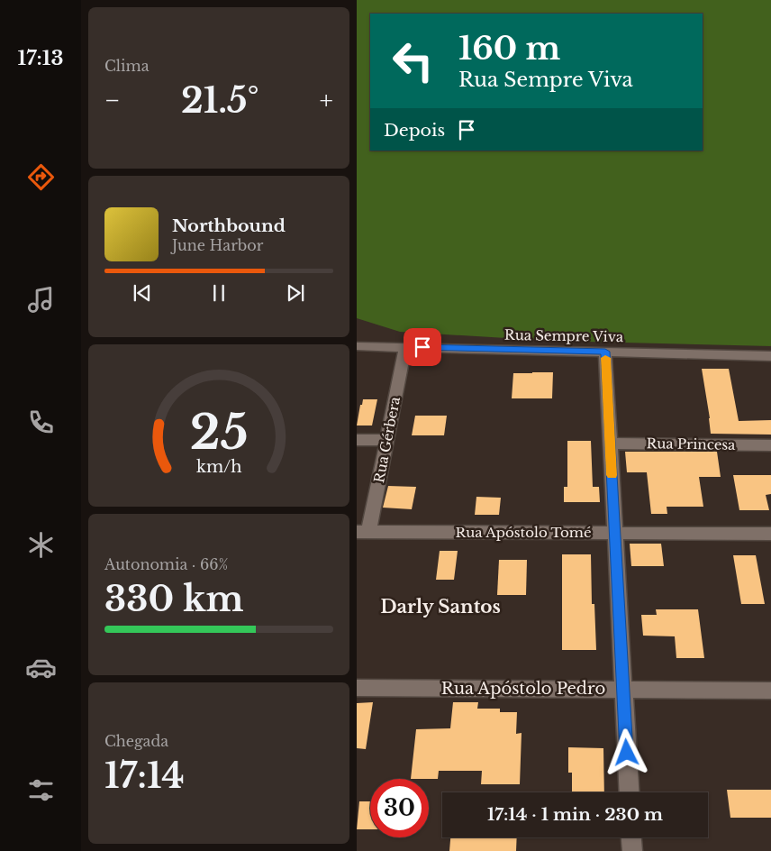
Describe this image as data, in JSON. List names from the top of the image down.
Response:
{
  "streets": {
    "street": [
      "Rua Sempre Viva",
      "Rua Gérbera",
      "Rua Princesa",
      "Rua Apóstolo Tomé",
      "Rua Apóstolo Pedro"
    ]
  },
  "crossings": [
    ["Rua Sempre Viva", "Rua Gérbera"],
    ["Rua Gérbera", "Rua Apóstolo Tomé"]
  ],
  "districts": ["Darly Santos"],
  "page": {
    "tabs": "17:13",
    "tile": [
      "Clima",
      ["Autonomia · 66%", "330 km"],
      ["Chegada", "17:14"]
    ],
    "turn": ["160 m", "Rua Sempre Viva"],
    "heat": ["−", "21.5°", "+"],
    "then": "Depois",
    "song": ["Northbound", "June Harbor"],
    "limit": "30",
    "trip": "17:14 · 1 min · 230 m",
    "gauge": ["25", "km/h"]
  }
}
